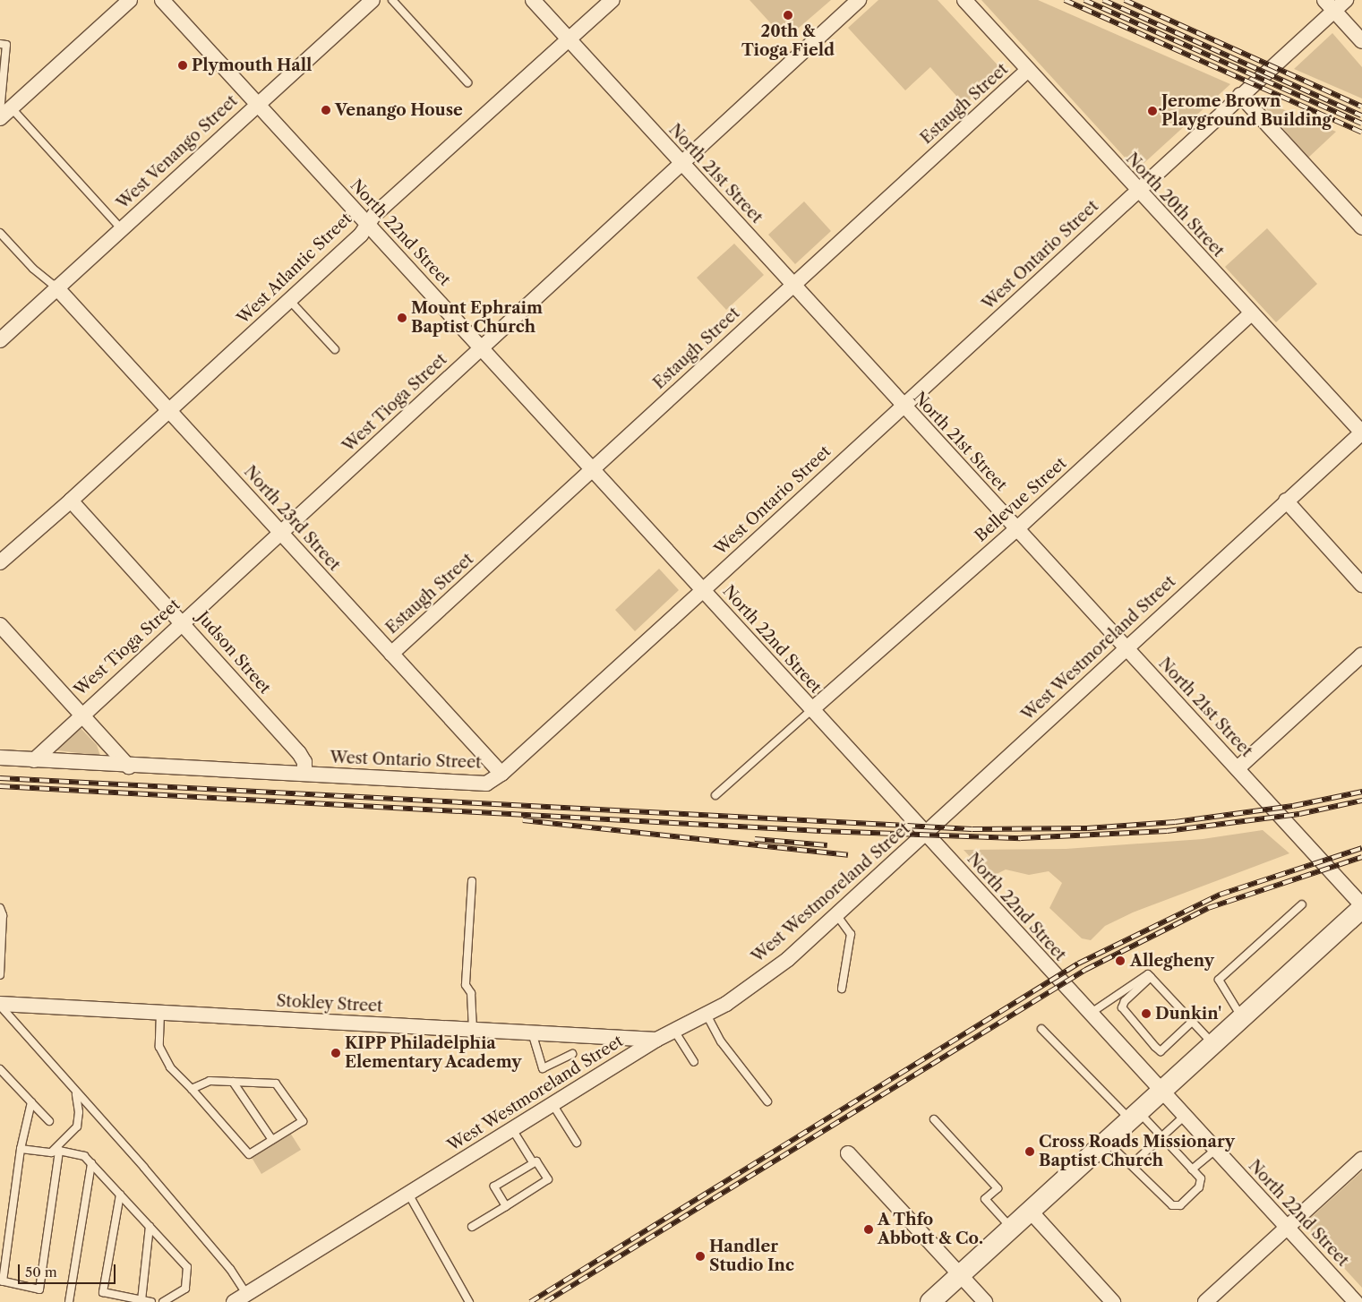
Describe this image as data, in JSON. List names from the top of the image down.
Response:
{
  "streets": {
    "street": [
      "Estaugh Street",
      "West Venango Street",
      "North 21st Street",
      "North 20th Street",
      "North 22nd Street",
      "West Ontario Street",
      "West Atlantic Street",
      "West Tioga Street",
      "Bellevue Street",
      "North 23rd Street",
      "West Westmoreland Street",
      "Judson Street",
      "Stokley Street"
    ]
  },
  "crossings": [
    ["Estaugh Street", "North 21st Street"],
    ["Estaugh Street", "North 20th Street"],
    ["Estaugh Street", "North 22nd Street"],
    ["Estaugh Street", "North 23rd Street"],
    ["West Venango Street", "North 22nd Street"],
    ["West Venango Street", "North 23rd Street"],
    ["North 21st Street", "West Ontario Street"],
    ["North 21st Street", "West Atlantic Street"],
    ["North 21st Street", "West Tioga Street"],
    ["North 21st Street", "Bellevue Street"],
    ["North 21st Street", "West Westmoreland Street"],
    ["North 20th Street", "West Ontario Street"],
    ["North 20th Street", "Bellevue Street"],
    ["North 20th Street", "West Westmoreland Street"],
    ["North 22nd Street", "West Ontario Street"],
    ["North 22nd Street", "West Atlantic Street"],
    ["North 22nd Street", "West Tioga Street"],
    ["North 22nd Street", "Bellevue Street"],
    ["North 22nd Street", "West Westmoreland Street"],
    ["West Ontario Street", "West Tioga Street"],
    ["West Ontario Street", "North 23rd Street"],
    ["West Ontario Street", "Judson Street"],
    ["West Atlantic Street", "North 23rd Street"],
    ["West Atlantic Street", "Judson Street"],
    ["West Tioga Street", "North 23rd Street"],
    ["West Tioga Street", "Judson Street"],
    ["West Westmoreland Street", "Stokley Street"]
  ],
  "places": [
    "20th & Tioga Field",
    "Plymouth Hall",
    "Venango House",
    "Jerome Brown Playground Building",
    "Mount Ephraim Baptist Church",
    "Allegheny",
    "Dunkin'",
    "KIPP Philadelphia Elementary Academy",
    "Cross Roads Missionary Baptist Church",
    "A Thfo Abbott & Co.",
    "Handler Studio Inc"
  ],
  "scale_bar": "50 m"
}
